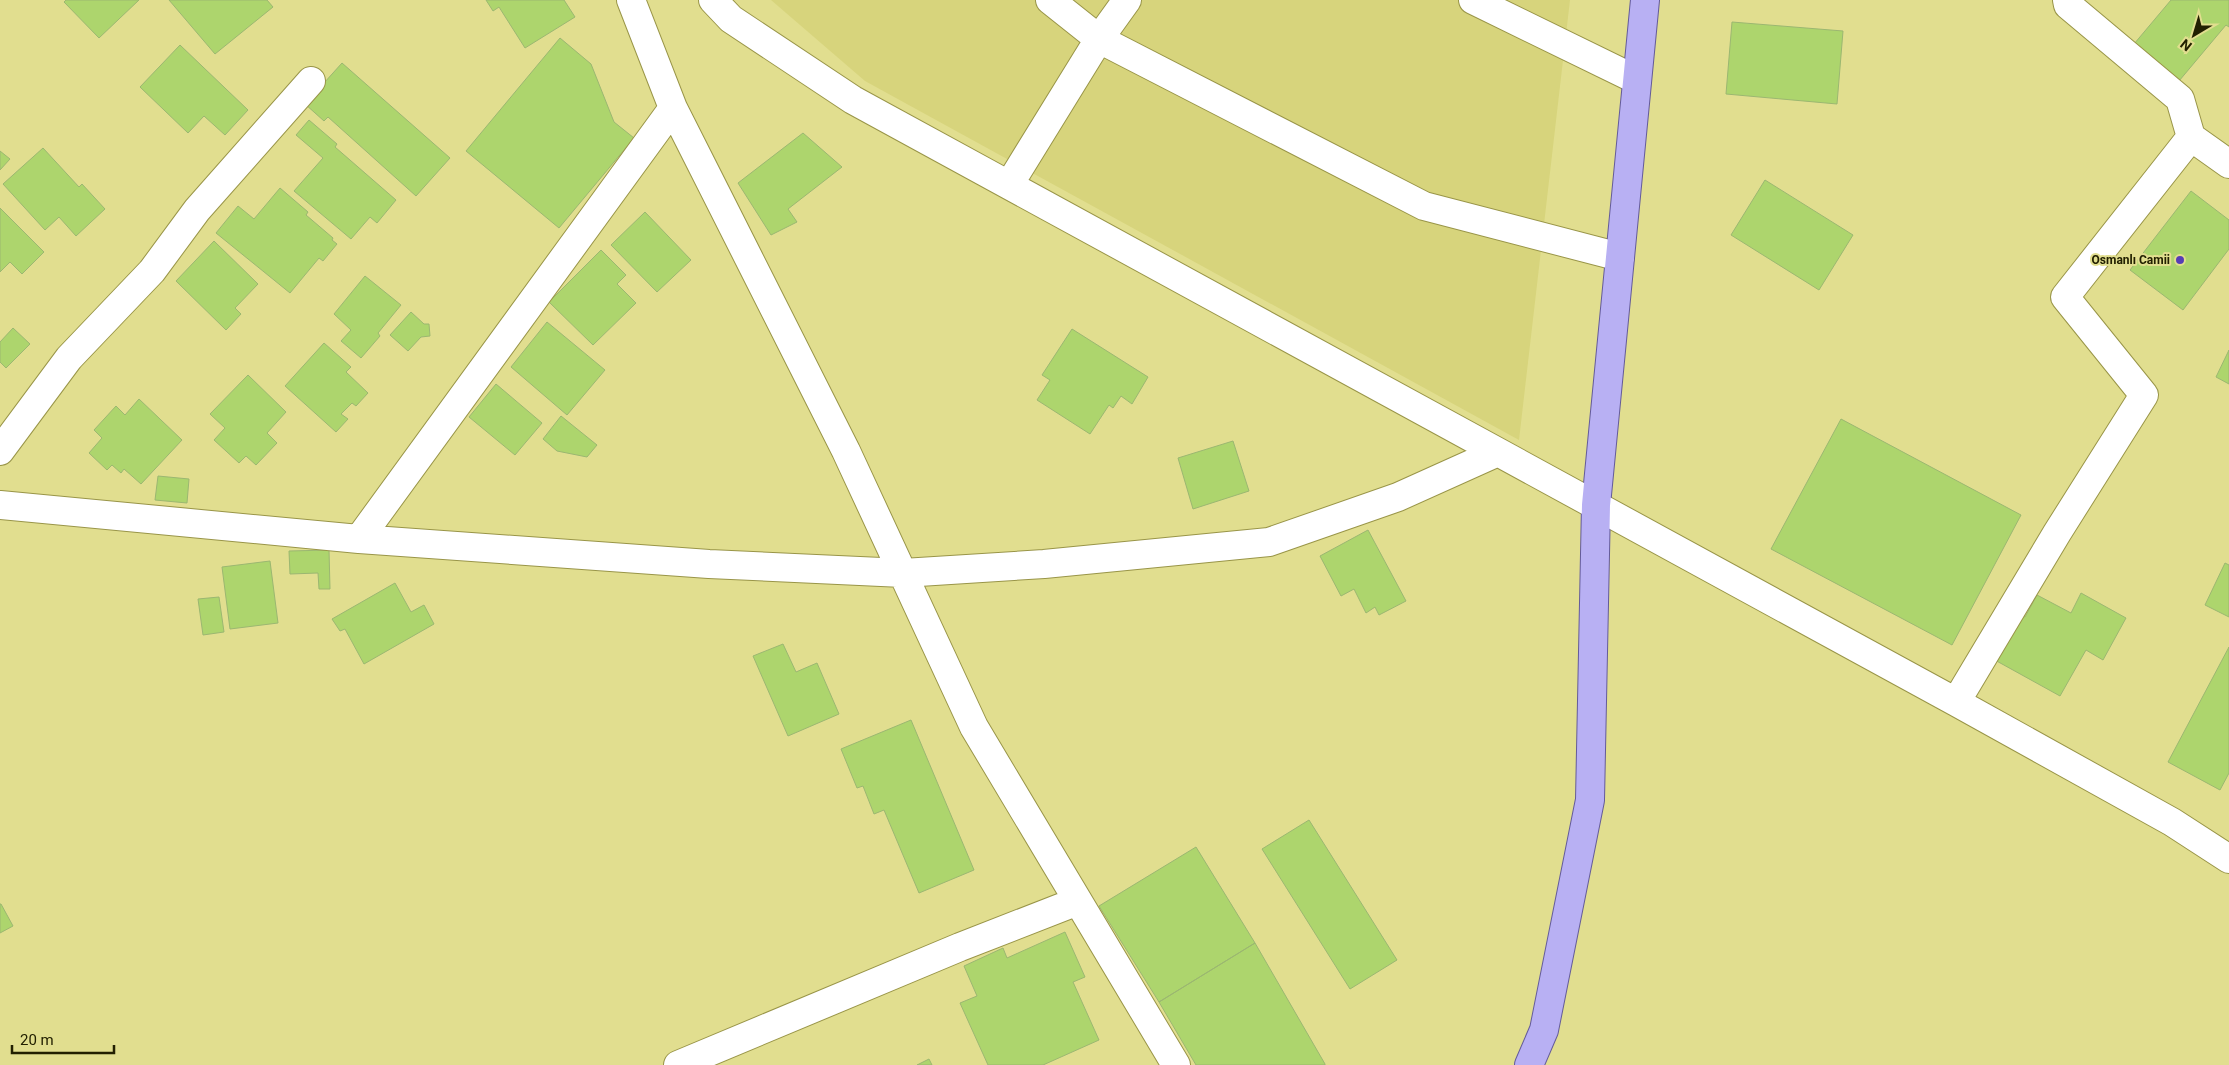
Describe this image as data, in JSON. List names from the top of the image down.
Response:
{
  "places": ["Osmanlı Camii"],
  "scale_bar": "20 m",
  "north": "bottom left"
}
